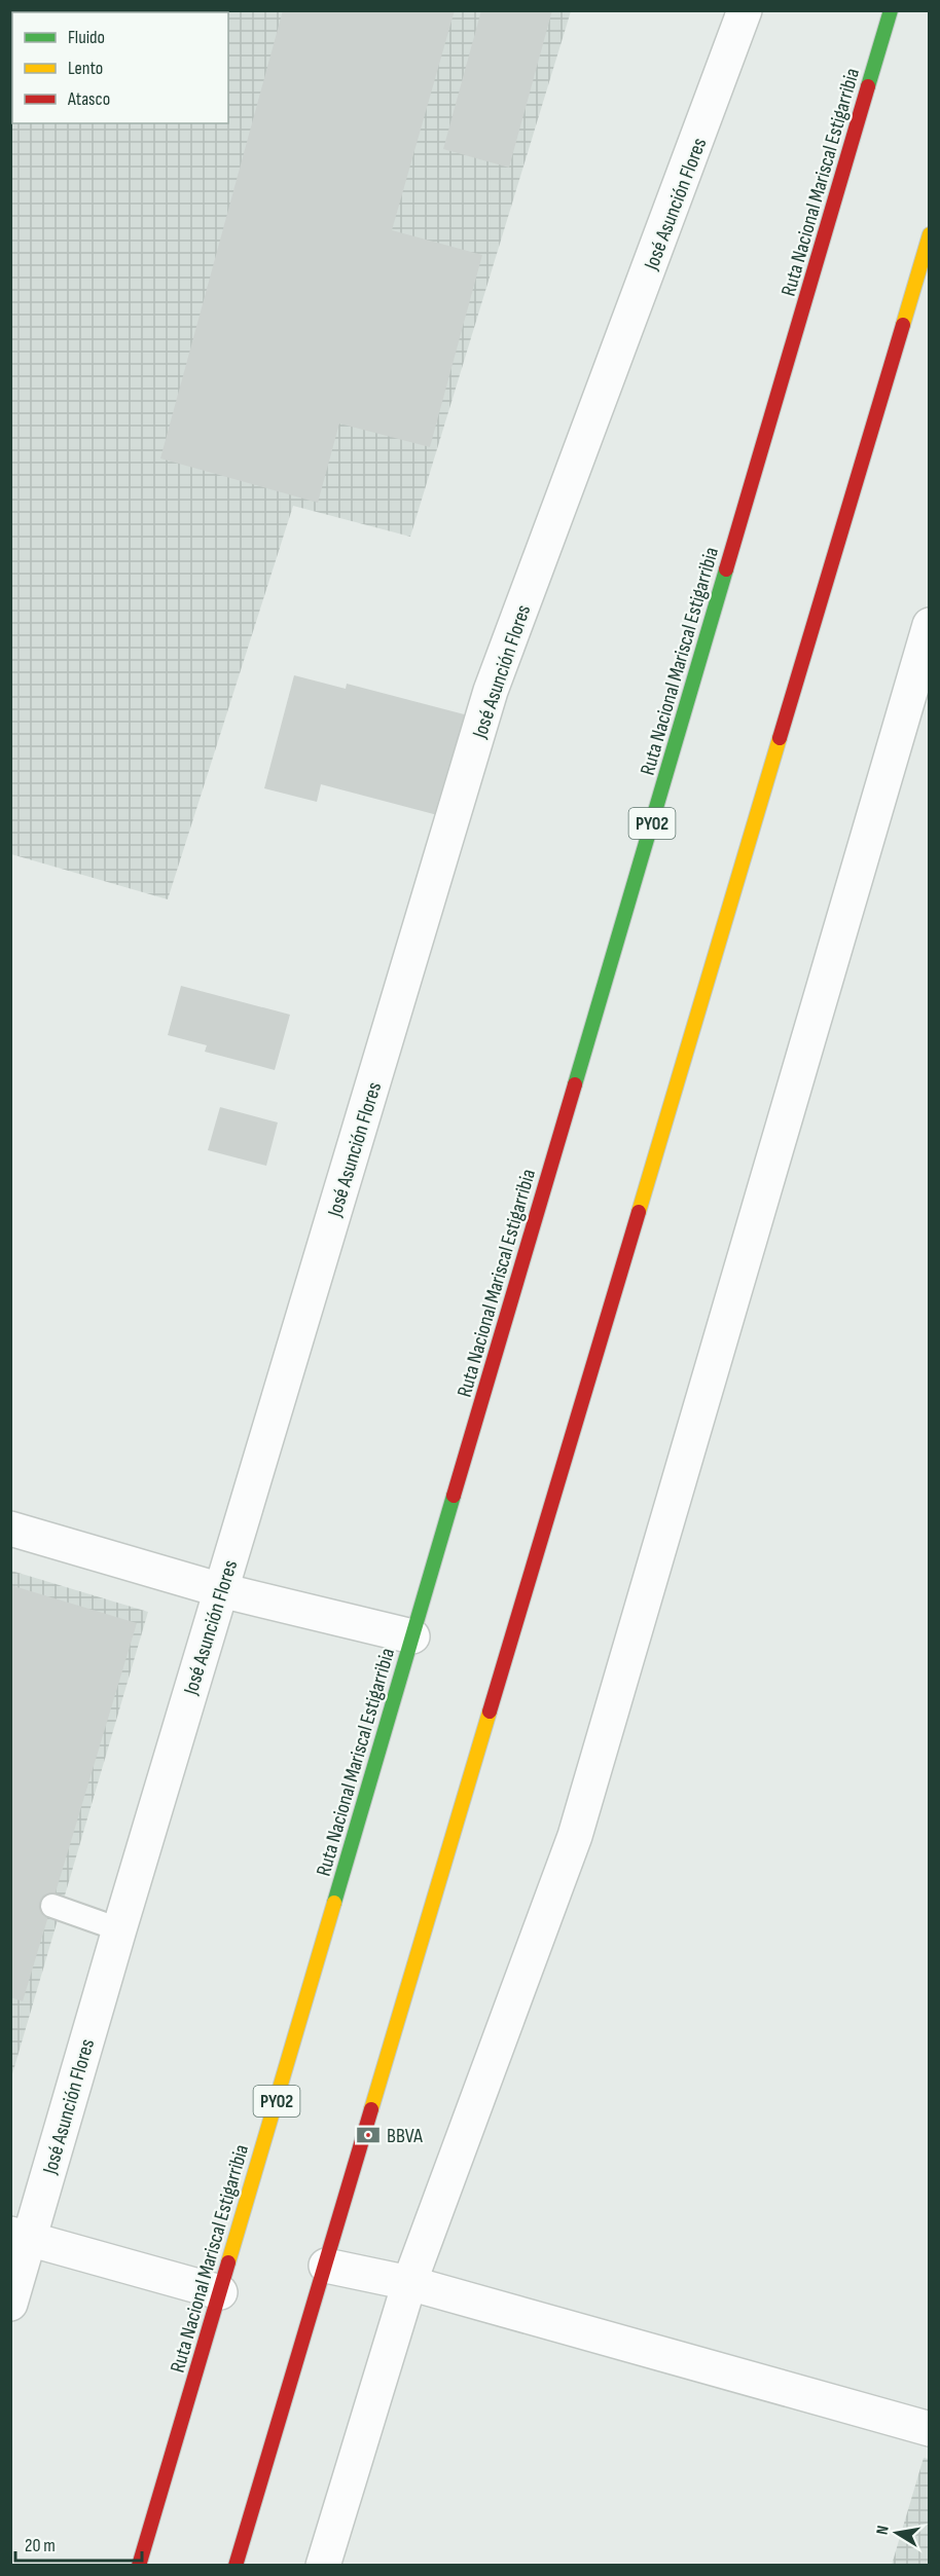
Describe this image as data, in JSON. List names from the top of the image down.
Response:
{
  "streets": {
    "highway": ["Ruta Nacional Mariscal Estigarribia", "PY02"],
    "street": ["José Asunción Flores"]
  },
  "places": {
    "bank": ["BBVA"]
  },
  "legend": ["Fluido", "Lento", "Atasco"],
  "scale_bar": "20 m",
  "north": "left"
}
